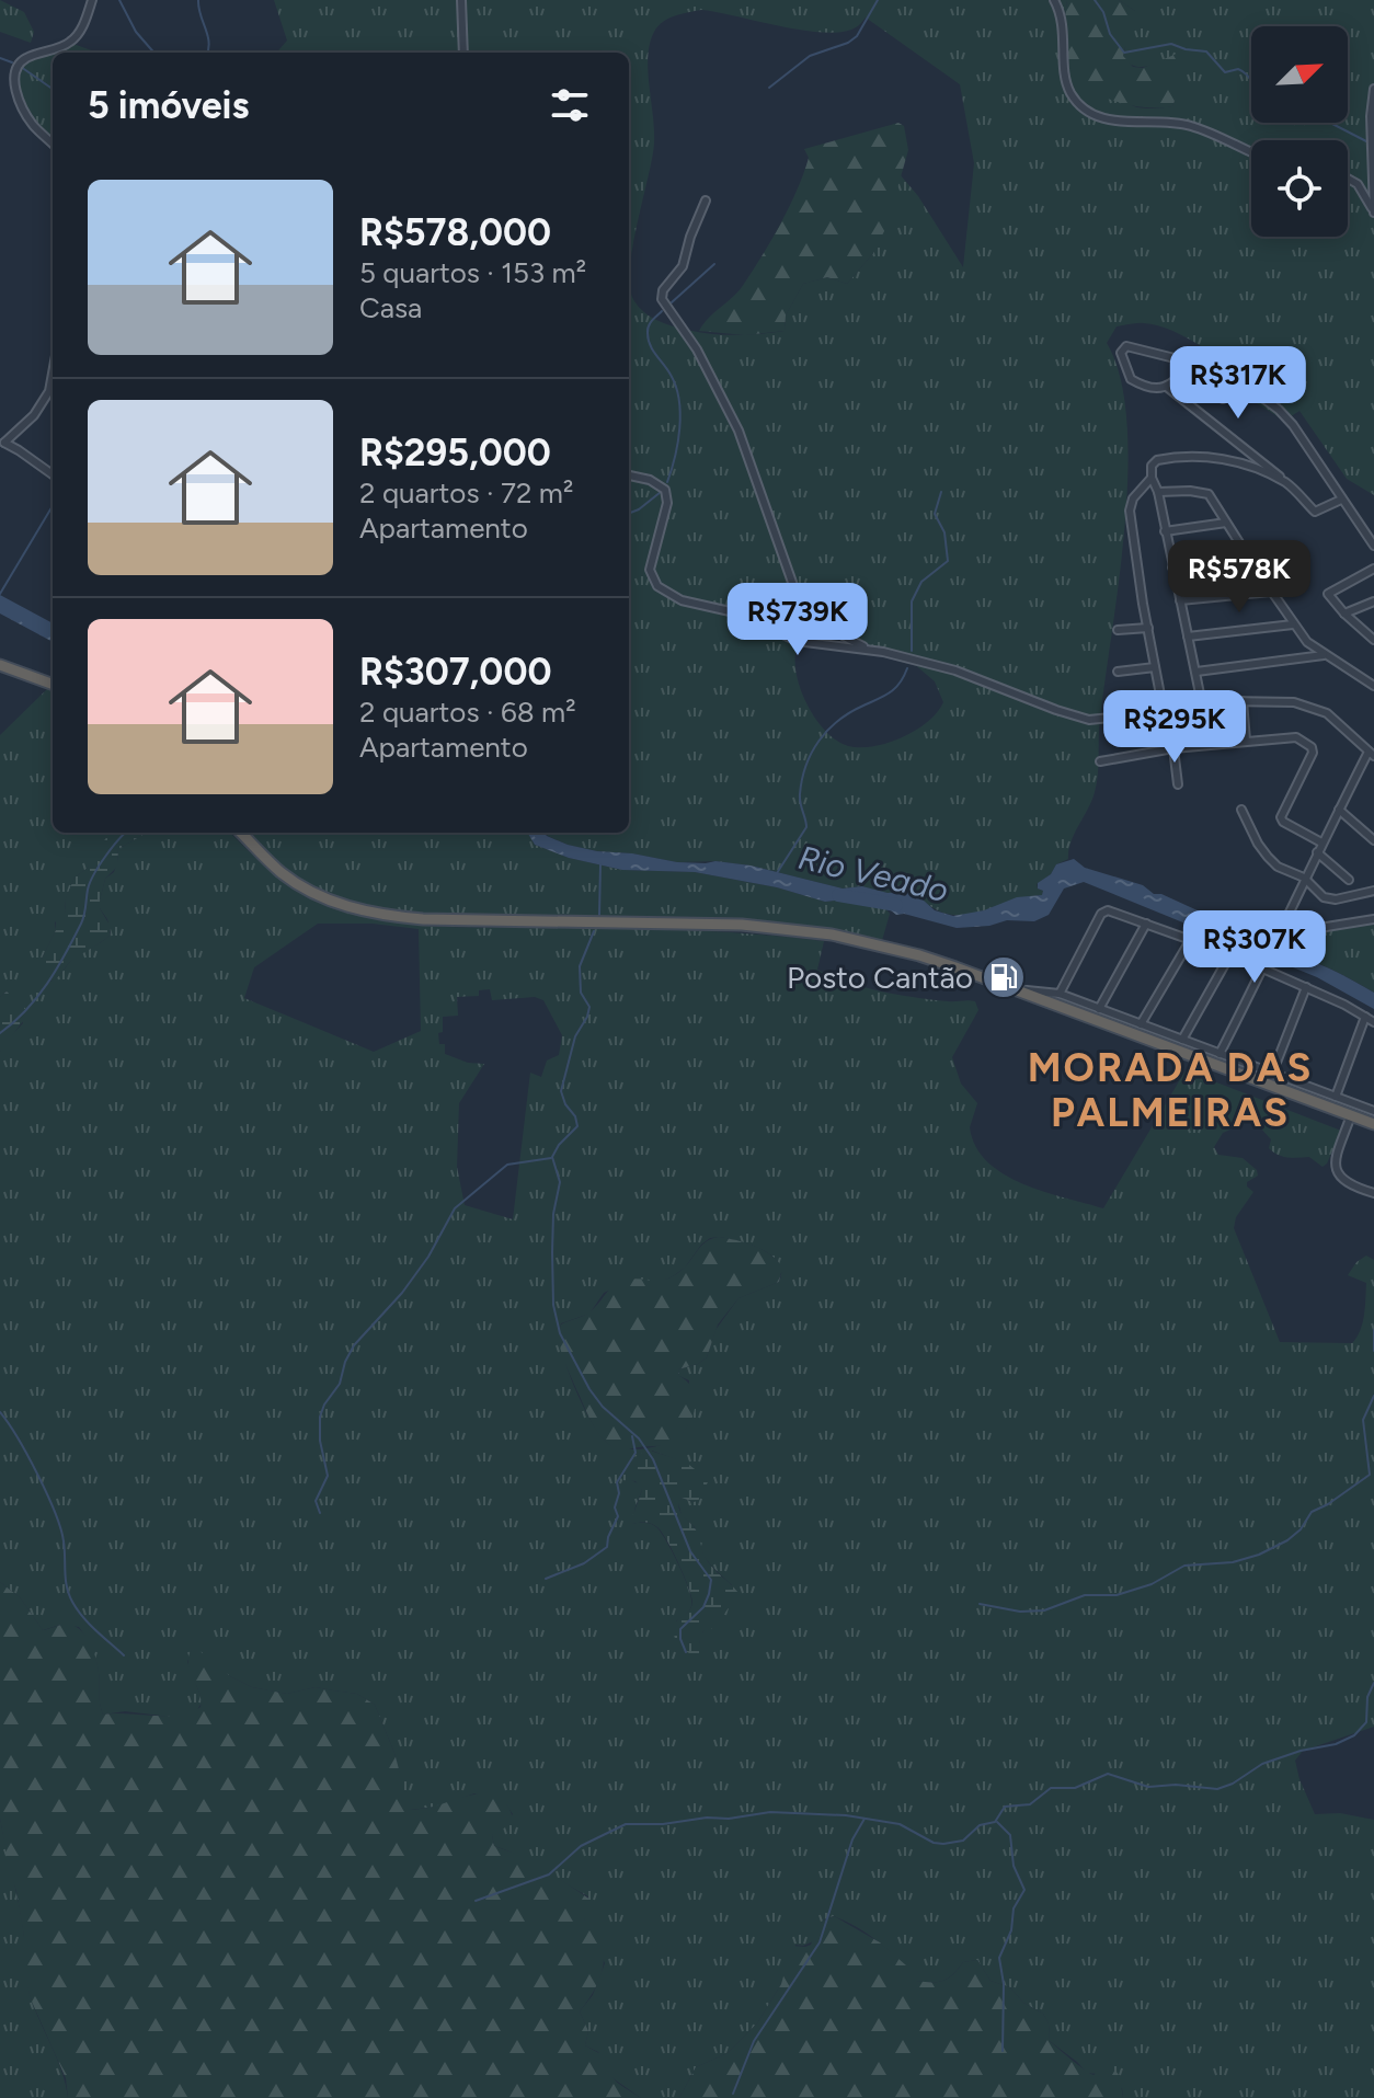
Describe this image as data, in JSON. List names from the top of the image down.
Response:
{
  "districts": ["MORADA DAS PALMEIRAS"],
  "water": ["Rio Veado"],
  "places": {
    "fuel station": ["Posto Cantão"]
  },
  "north": "top right",
  "page": {
    "heading": "5 imóveis",
    "list": [
      {
        "name": "R$578,000",
        "note": "5 quartos · 153 m² · Casa"
      },
      {
        "name": "R$295,000",
        "note": "2 quartos · 72 m² · Apartamento"
      },
      {
        "name": "R$307,000",
        "note": "2 quartos · 68 m² · Apartamento"
      }
    ],
    "price": [
      "R$317K",
      "R$578K",
      "R$739K",
      "R$295K",
      "R$307K"
    ]
  }
}
